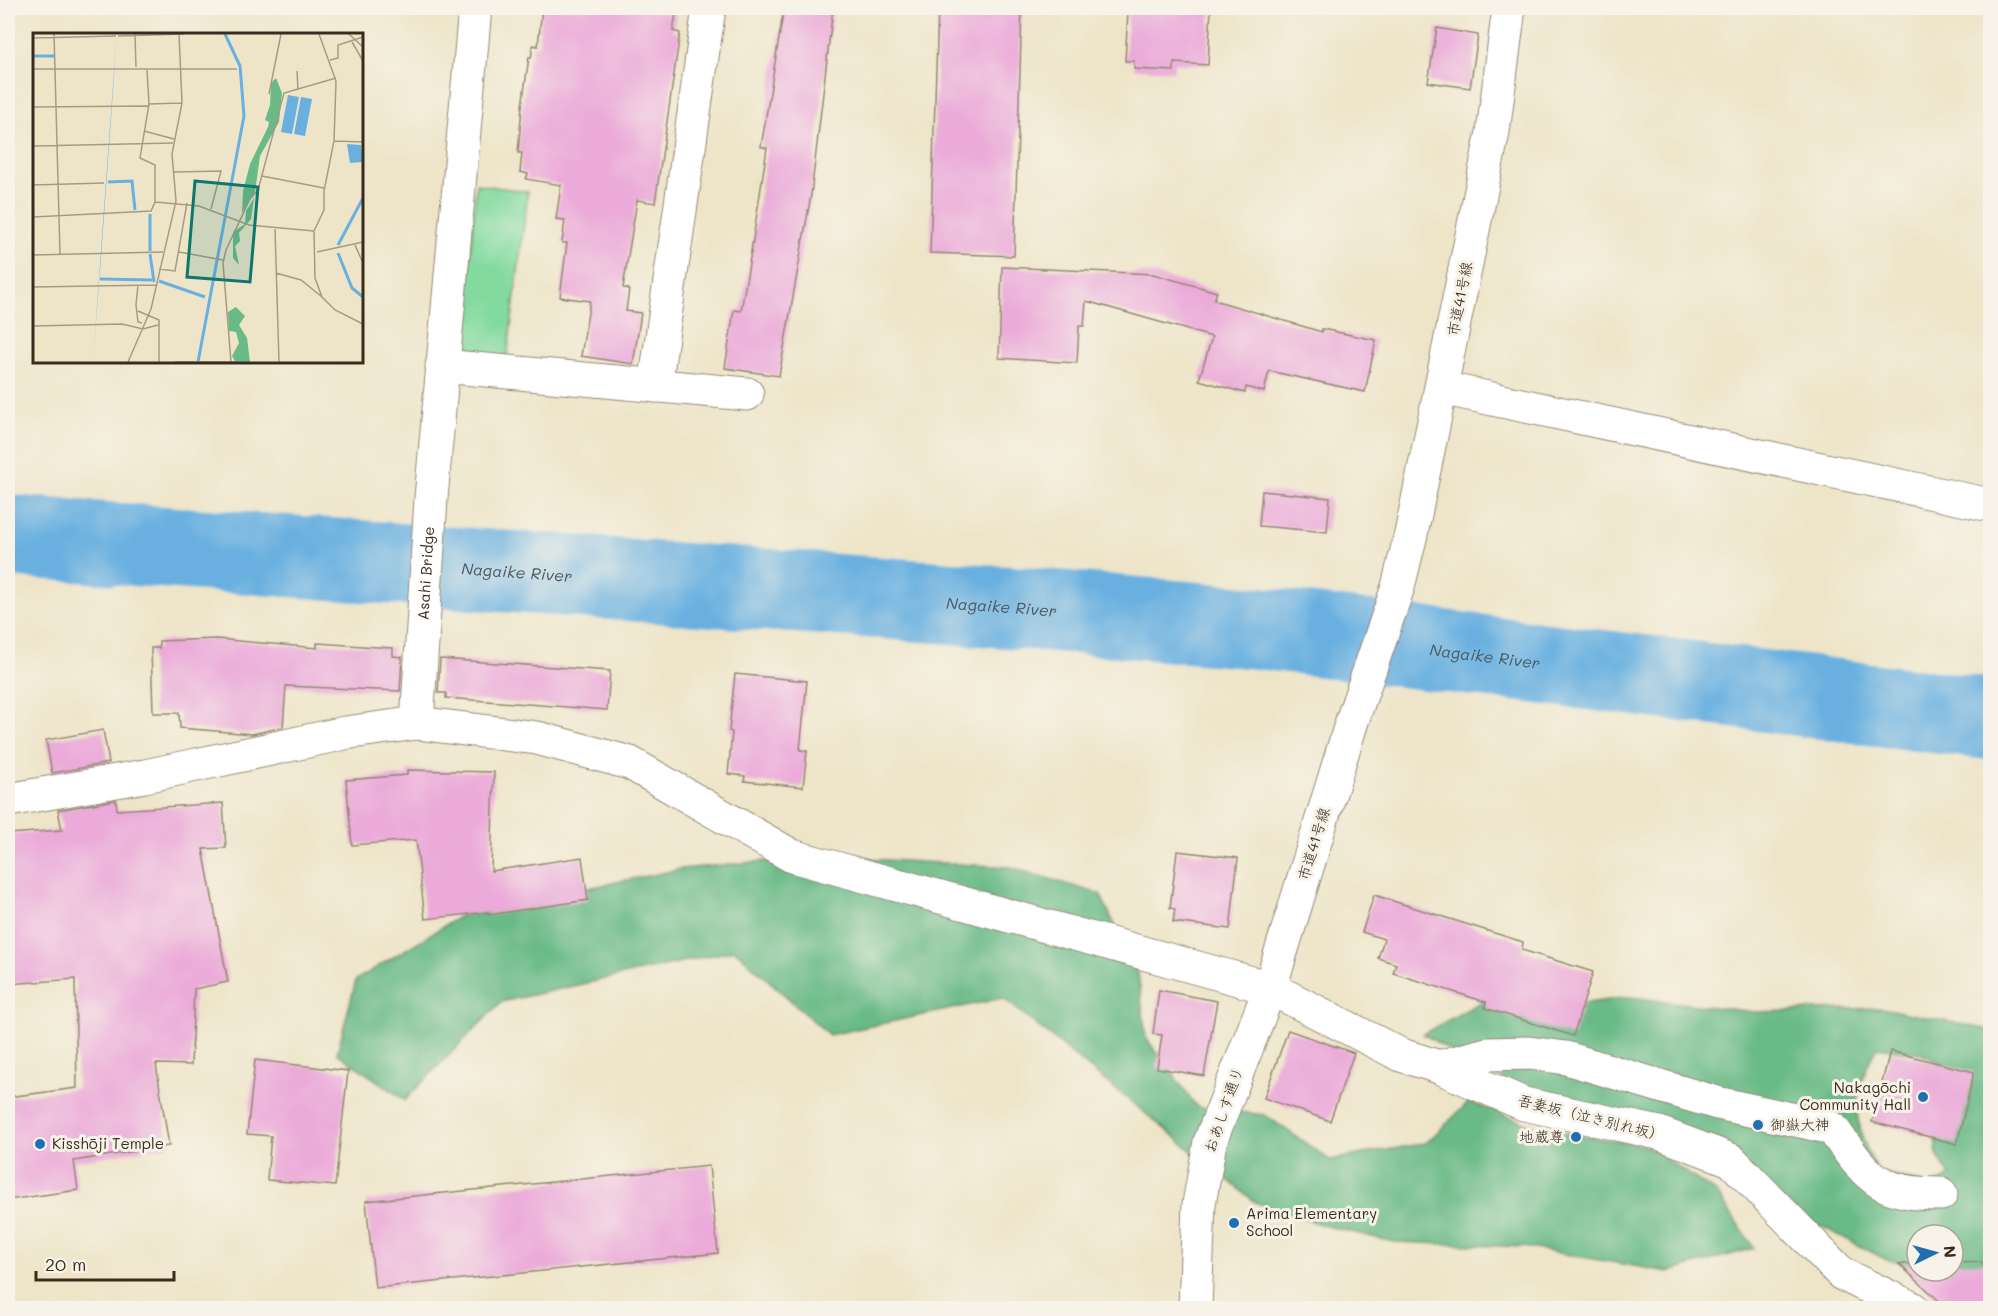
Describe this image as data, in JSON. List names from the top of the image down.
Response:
{
  "streets": {
    "street": [
      "市道41号線",
      "Asahi Bridge",
      "おあしす通り",
      "吾妻坂（泣き別れ坂）"
    ]
  },
  "crossings": [
    ["市道41号線", "おあしす通り"],
    ["市道41号線", "吾妻坂（泣き別れ坂）"],
    ["Asahi Bridge", "吾妻坂（泣き別れ坂）"],
    ["おあしす通り", "吾妻坂（泣き別れ坂）"]
  ],
  "water": ["Nagaike River"],
  "places": [
    "Nakagōchi Community Hall",
    "御嶽大神",
    "地蔵尊",
    "Kisshōji Temple",
    "Arima Elementary School"
  ],
  "scale_bar": "20 m",
  "north": "right"
}
